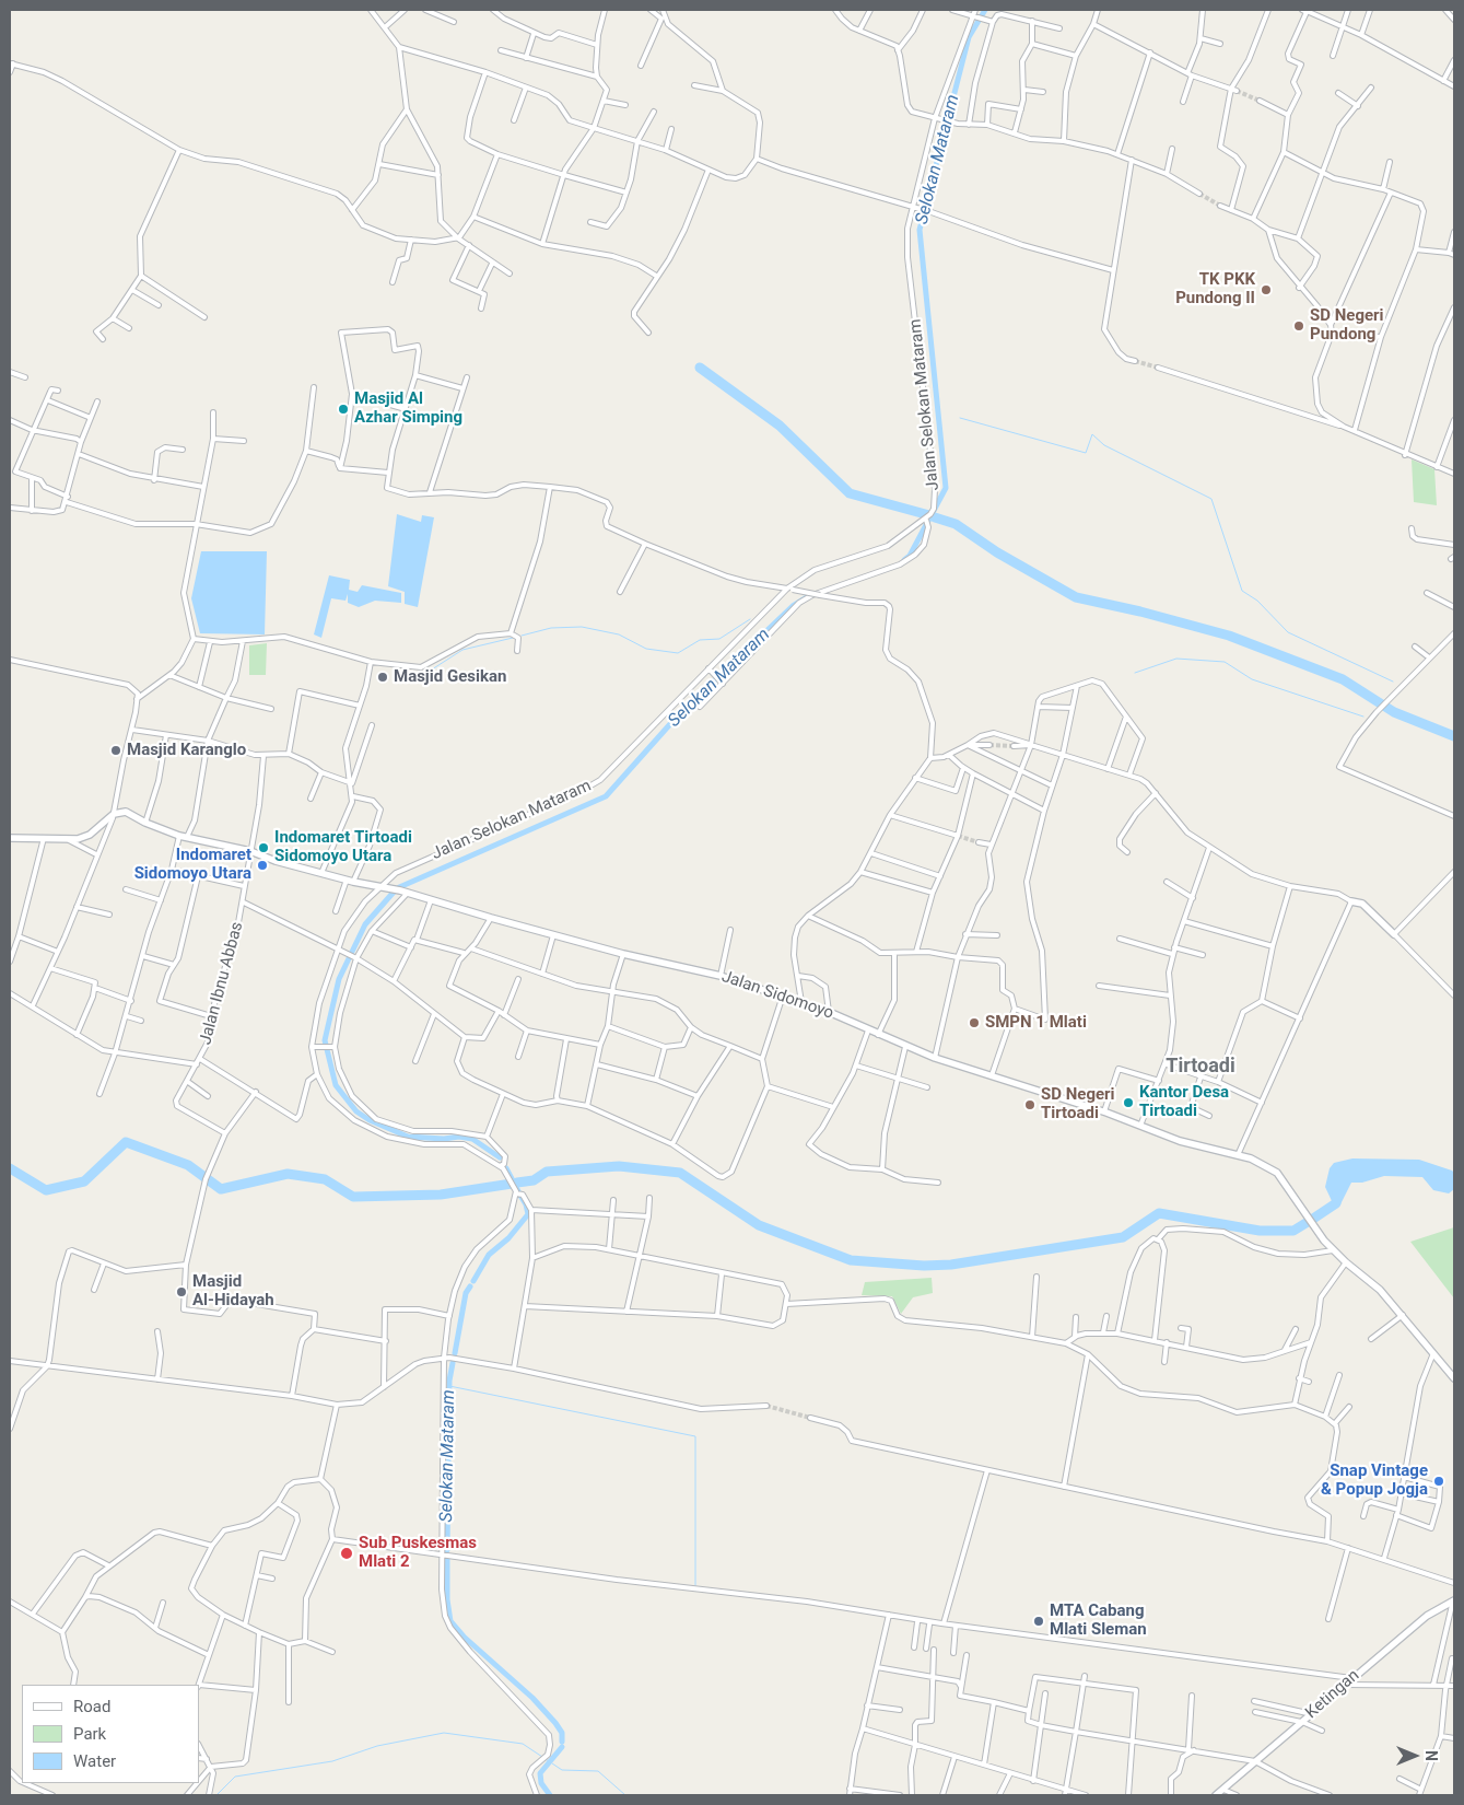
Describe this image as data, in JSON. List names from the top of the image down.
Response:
{
  "streets": {
    "main road": ["Jalan Sidomoyo", "Ketingan"],
    "street": ["Jalan Selokan Mataram", "Jalan Ibnu Abbas"]
  },
  "crossings": [
    ["Jalan Selokan Mataram", "Jalan Sidomoyo"],
    ["Jalan Ibnu Abbas", "Jalan Sidomoyo"]
  ],
  "districts": ["Tirtoadi"],
  "water": ["Selokan Mataram"],
  "places": [
    "TK PKK Pundong II",
    "SD Negeri Pundong",
    "Masjid Al Azhar Simping",
    "Masjid Gesikan",
    "Masjid Karanglo",
    "Indomaret Tirtoadi Sidomoyo Utara",
    "Indomaret Sidomoyo Utara",
    "SMPN 1 Mlati",
    "Kantor Desa Tirtoadi",
    "SD Negeri Tirtoadi",
    "Masjid Al-Hidayah",
    "Snap Vintage & Popup Jogja",
    "Sub Puskesmas Mlati 2",
    "MTA Cabang Mlati Sleman"
  ],
  "legend": ["Road", "Park", "Water"],
  "north": "right"
}
